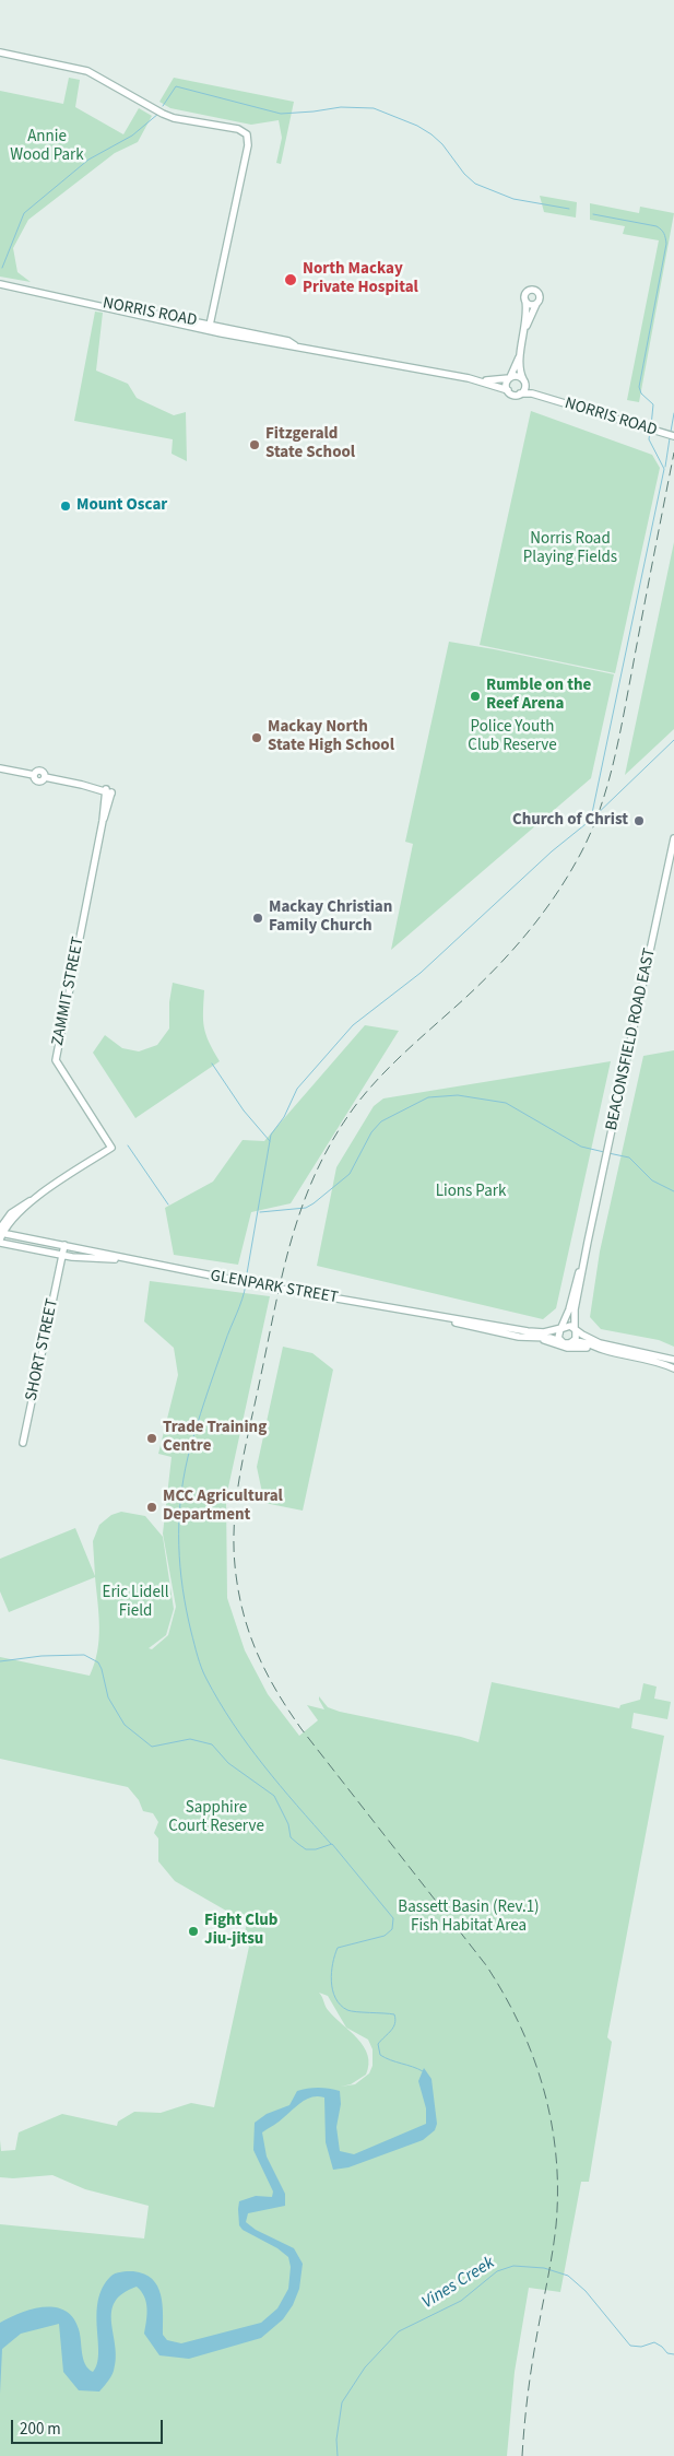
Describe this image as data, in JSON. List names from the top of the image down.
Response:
{
  "streets": {
    "street": [
      "NORRIS ROAD",
      "ZAMMIT STREET",
      "BEACONSFIELD ROAD EAST",
      "GLENPARK STREET",
      "SHORT STREET"
    ]
  },
  "crossings": [
    ["BEACONSFIELD ROAD EAST", "GLENPARK STREET"],
    ["GLENPARK STREET", "SHORT STREET"]
  ],
  "water": ["Vines Creek"],
  "parks": [
    "Annie Wood Park",
    "Norris Road Playing Fields",
    "Police Youth Club Reserve",
    "Lions Park",
    "Eric Lidell Field",
    "Sapphire Court Reserve",
    "Bassett Basin (Rev.1) Fish Habitat Area"
  ],
  "places": [
    "North Mackay Private Hospital",
    "Fitzgerald State School",
    "Mount Oscar",
    "Rumble on the Reef Arena",
    "Mackay North State High School",
    "Church of Christ",
    "Mackay Christian Family Church",
    "Trade Training Centre",
    "MCC Agricultural Department",
    "Fight Club Jiu-jitsu"
  ],
  "scale_bar": "200 m"
}
